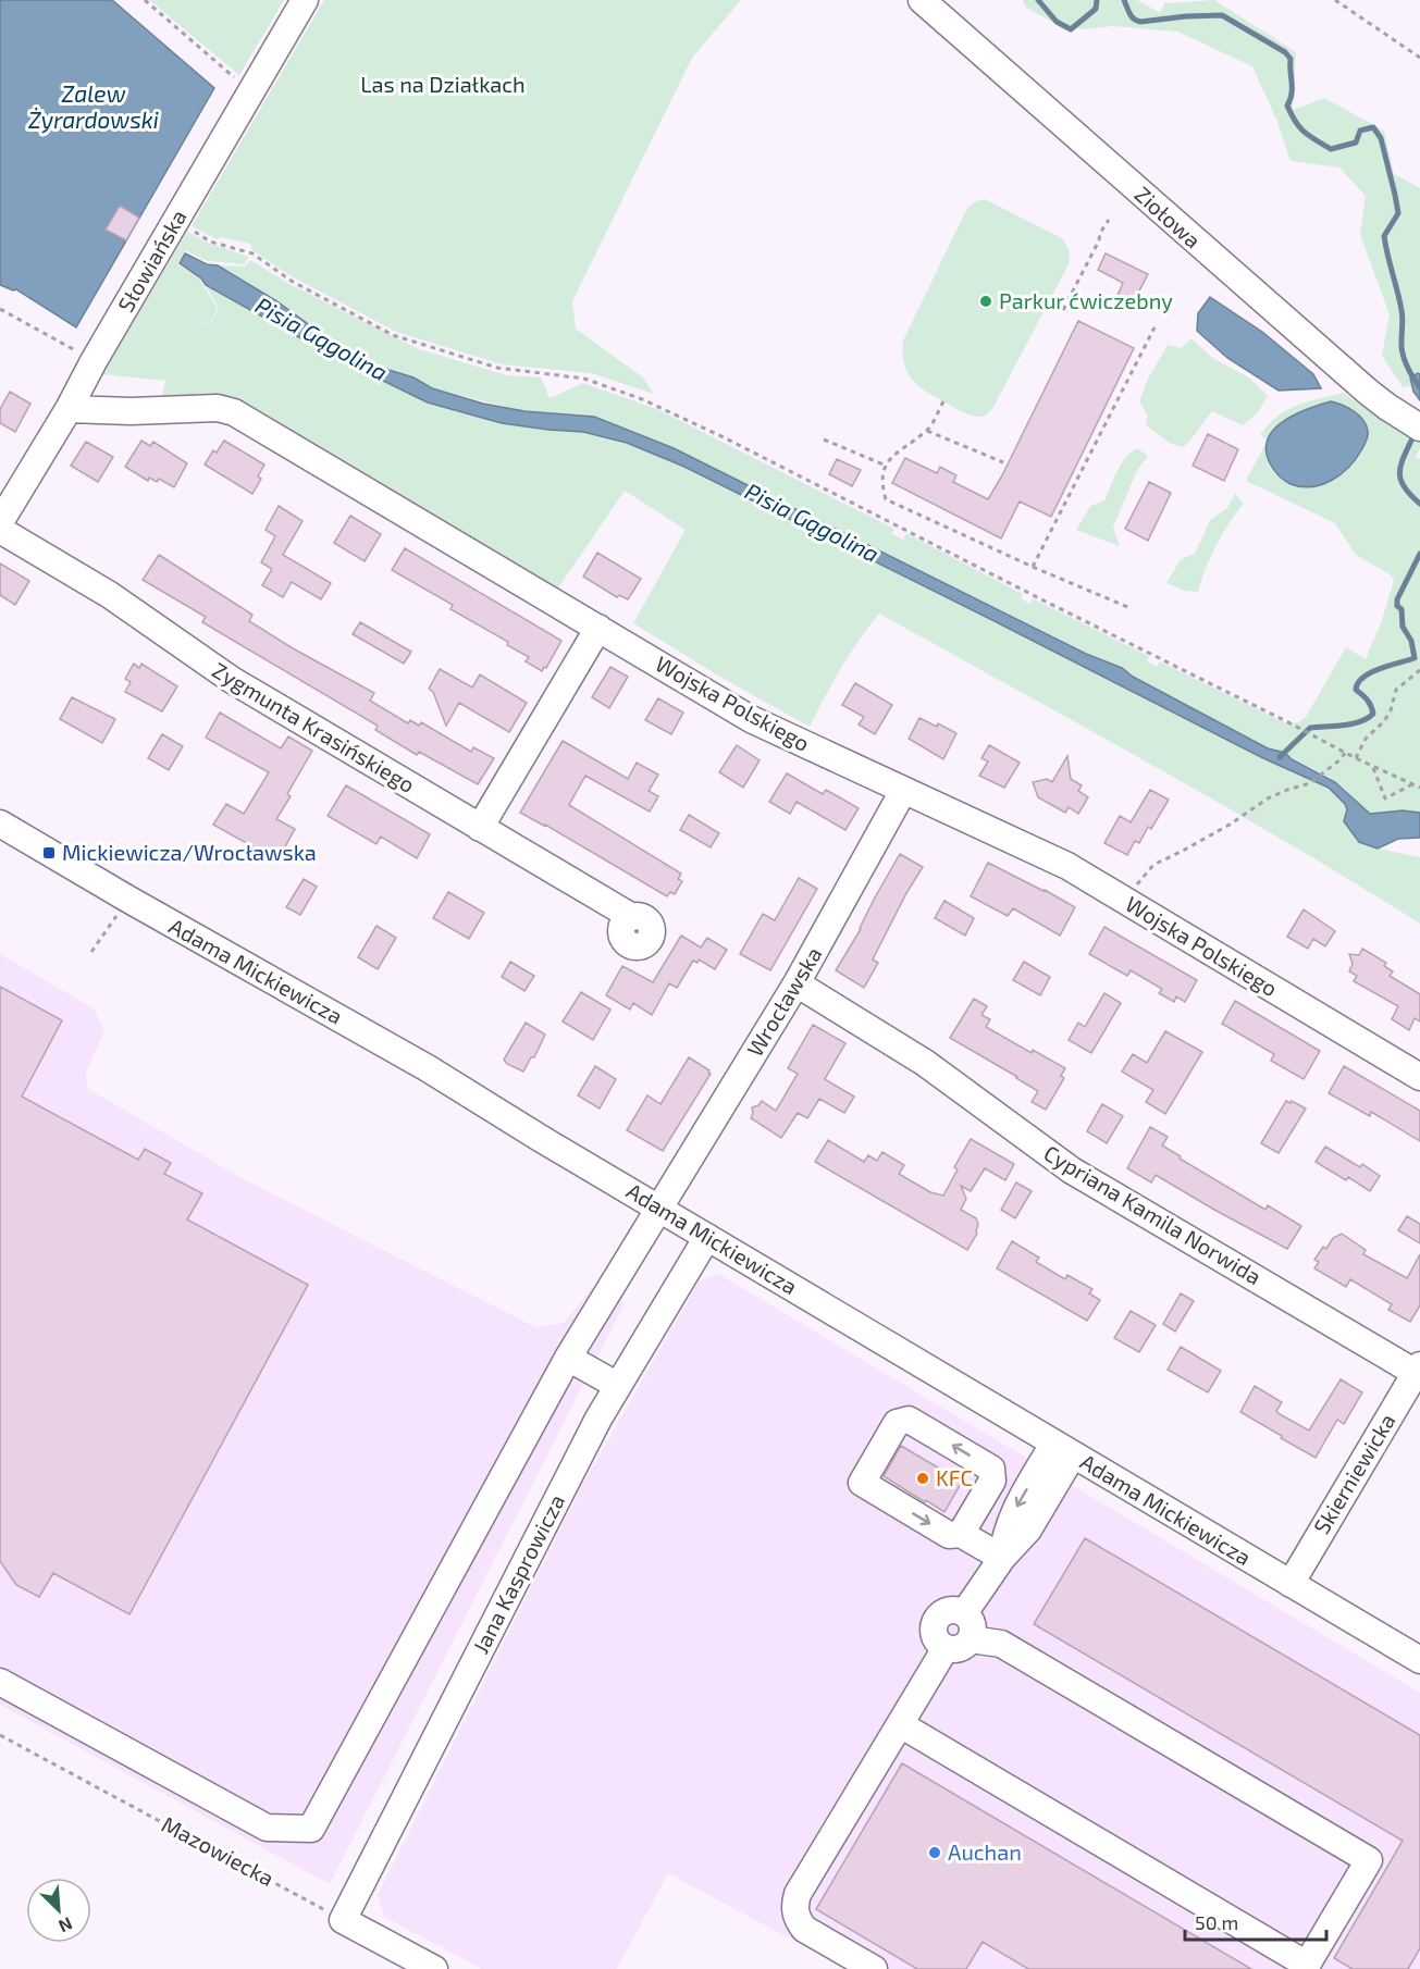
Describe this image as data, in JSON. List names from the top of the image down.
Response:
{
  "streets": {
    "street": [
      "Ziołowa",
      "Słowiańska",
      "Wojska Polskiego",
      "Zygmunta Krasińskiego",
      "Adama Mickiewicza",
      "Wrocławska",
      "Cypriana Kamila Norwida",
      "Skierniewicka",
      "Jana Kasprowicza"
    ],
    "path": ["Mazowiecka"]
  },
  "crossings": [
    ["Słowiańska", "Wojska Polskiego"],
    ["Wojska Polskiego", "Wrocławska"],
    ["Adama Mickiewicza", "Wrocławska"],
    ["Adama Mickiewicza", "Skierniewicka"],
    ["Adama Mickiewicza", "Jana Kasprowicza"],
    ["Wrocławska", "Cypriana Kamila Norwida"],
    ["Cypriana Kamila Norwida", "Skierniewicka"],
    ["Jana Kasprowicza", "Mazowiecka"]
  ],
  "water": ["Zalew Żyrardowski", "Pisia Gągolina"],
  "parks": ["Las na Działkach"],
  "places": {
    "other": ["Parkur ćwiczebny", "KFC", "Auchan"],
    "transit": ["Mickiewicza/Wrocławska"]
  },
  "scale_bar": "50 m",
  "north": "bottom right"
}
